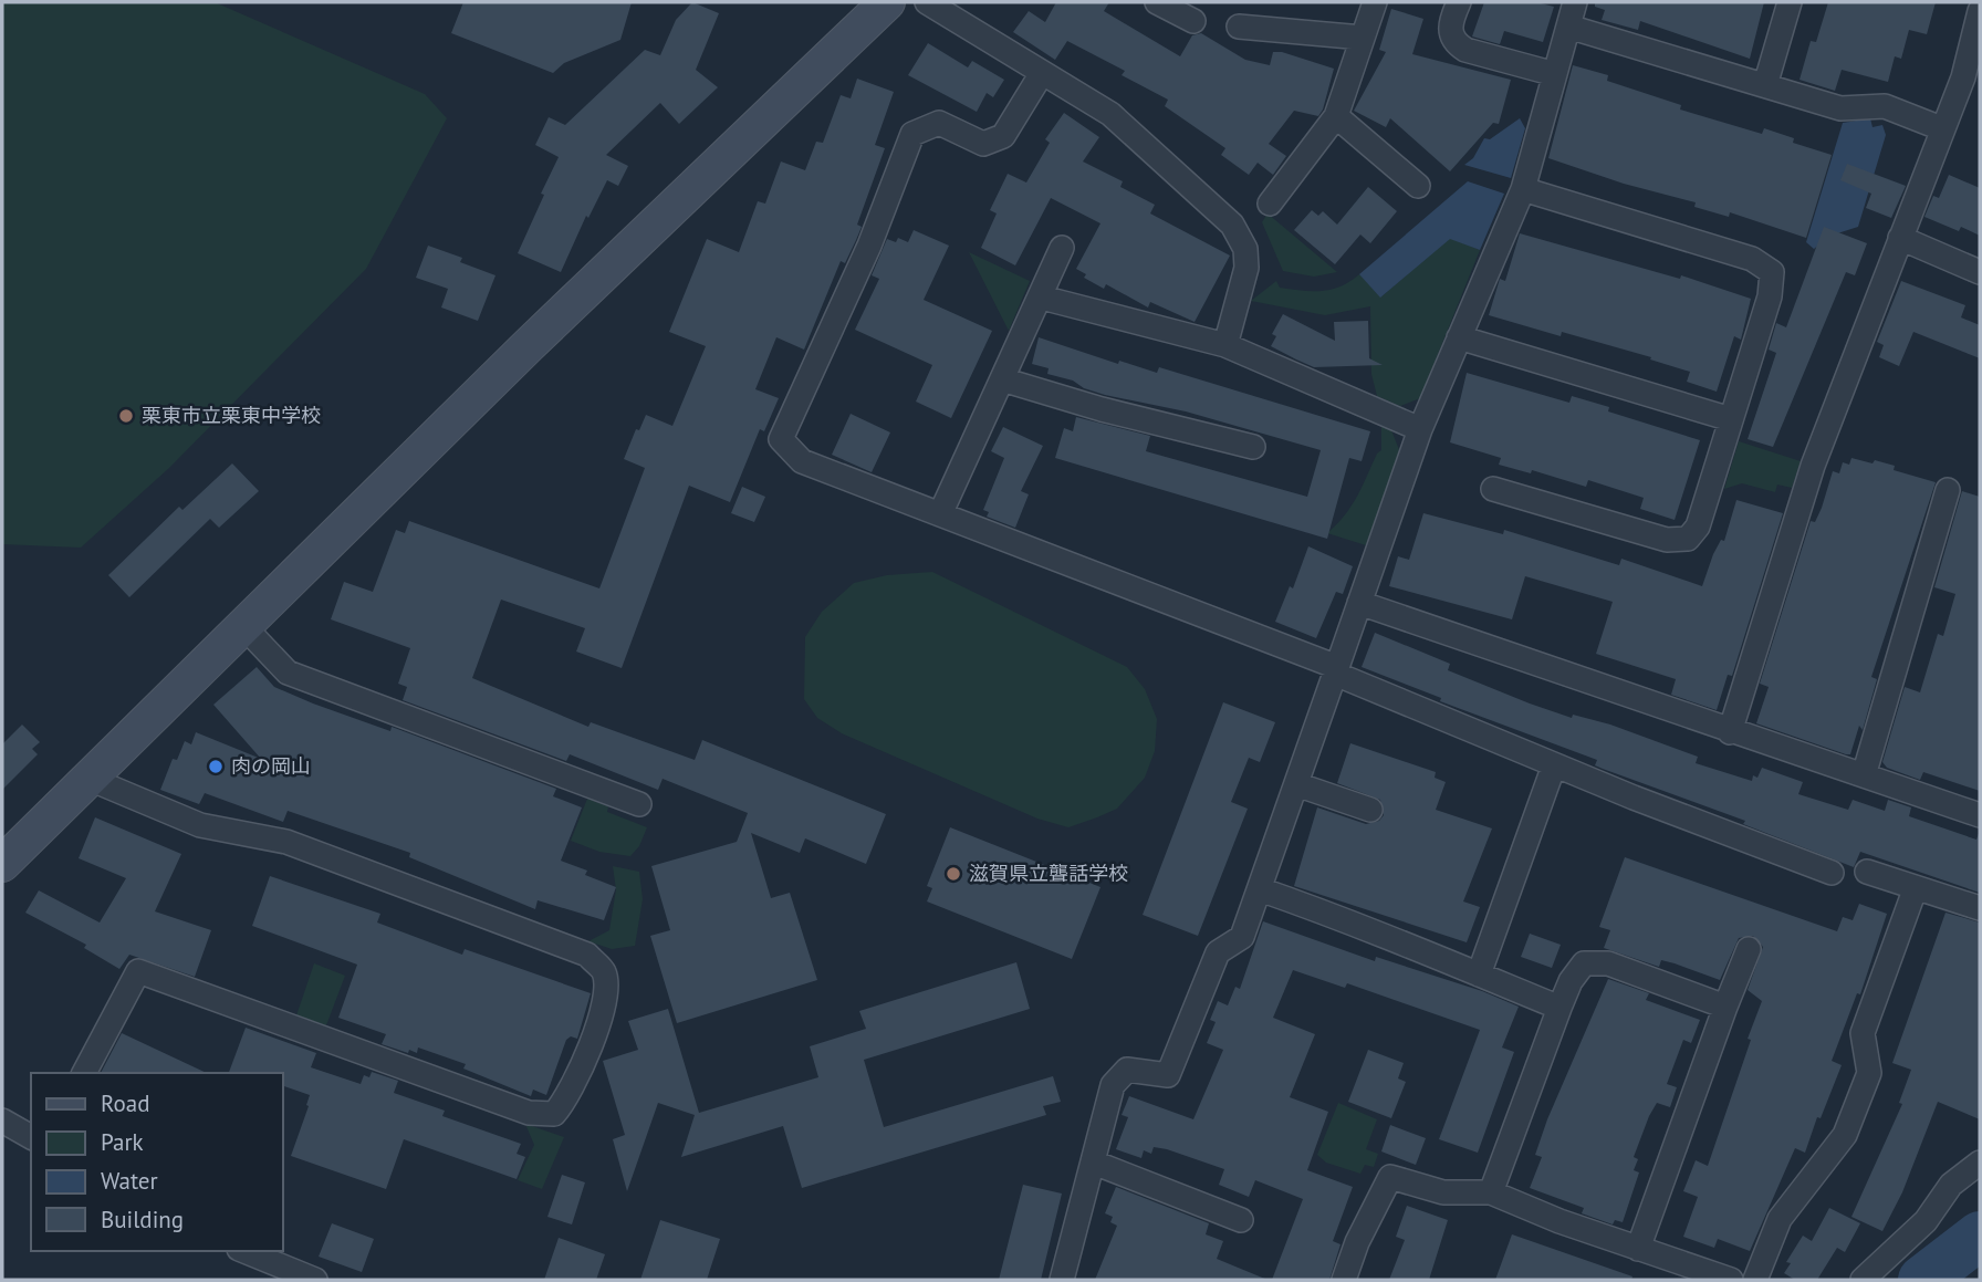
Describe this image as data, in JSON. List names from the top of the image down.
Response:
{
  "places": ["栗東市立栗東中学校", "肉の岡山", "滋賀県立聾話学校"],
  "legend": [
    "Road",
    "Park",
    "Water",
    "Building"
  ]
}
